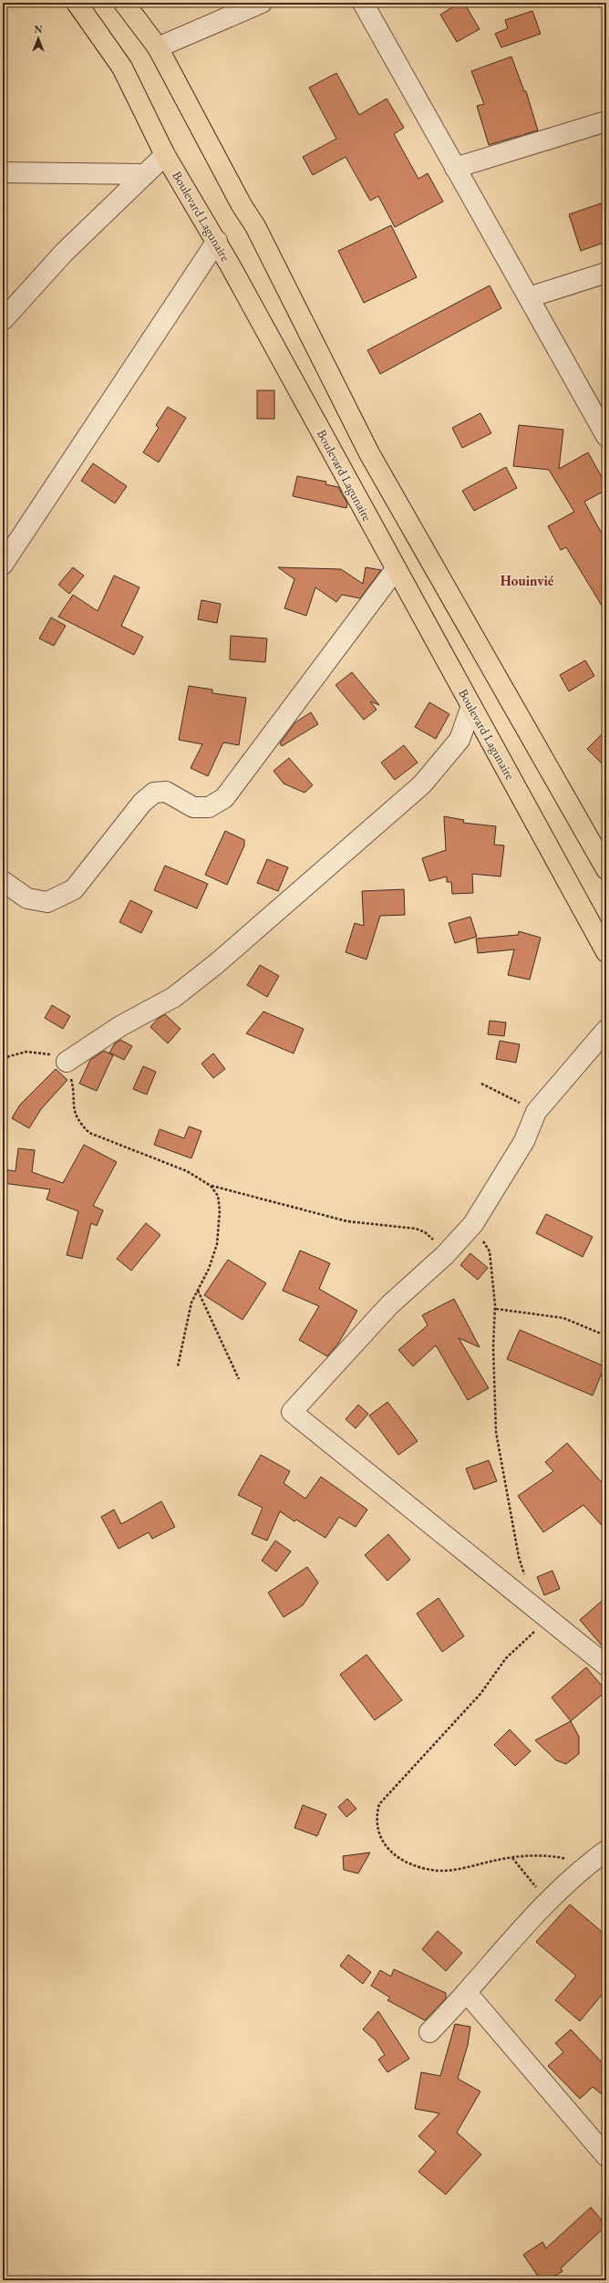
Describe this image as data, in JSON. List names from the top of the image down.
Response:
{
  "streets": {
    "main road": ["Boulevard Lagunaire"]
  },
  "districts": ["Houinvié"],
  "north": "top"
}
